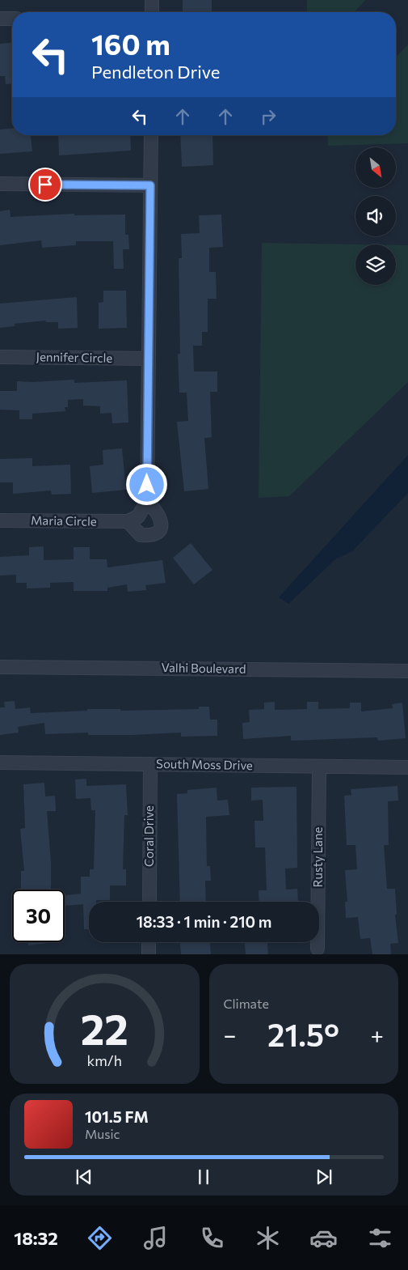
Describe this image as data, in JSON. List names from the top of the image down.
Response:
{
  "streets": {
    "street": [
      "Jennifer Circle",
      "Maria Circle",
      "Valhi Boulevard",
      "South Moss Drive",
      "Coral Drive",
      "Rusty Lane"
    ]
  },
  "crossings": [
    ["South Moss Drive", "Coral Drive"],
    ["South Moss Drive", "Rusty Lane"]
  ],
  "north": "bottom right",
  "page": {
    "turn": ["160 m", "Pendleton Drive"],
    "limit": "30",
    "trip": "18:33 · 1 min · 210 m",
    "tile": "Climate",
    "heat": ["−", "21.5°", "+"],
    "song": ["101.5 FM", "Music"],
    "tabs": "18:32",
    "gauge": ["22", "km/h"]
  }
}
